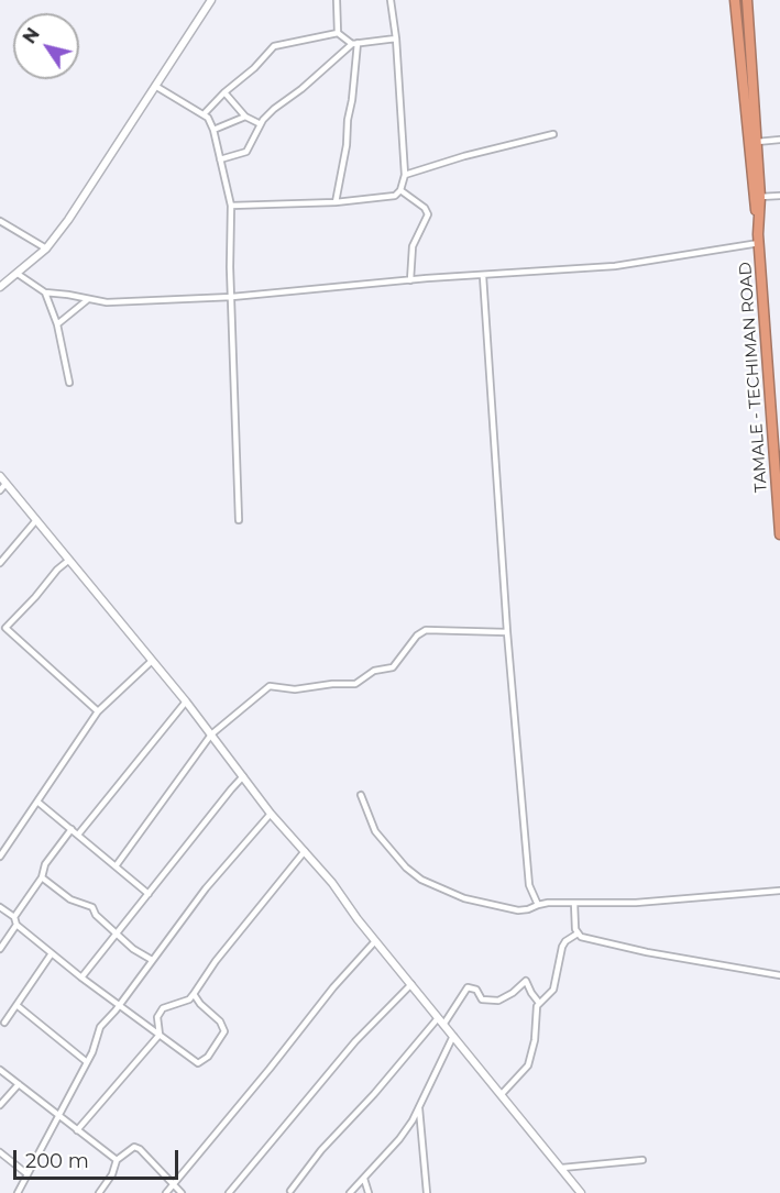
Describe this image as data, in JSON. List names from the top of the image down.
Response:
{
  "streets": {
    "highway": ["TAMALE - TECHIMAN ROAD"]
  },
  "scale_bar": "200 m",
  "north": "top left"
}
